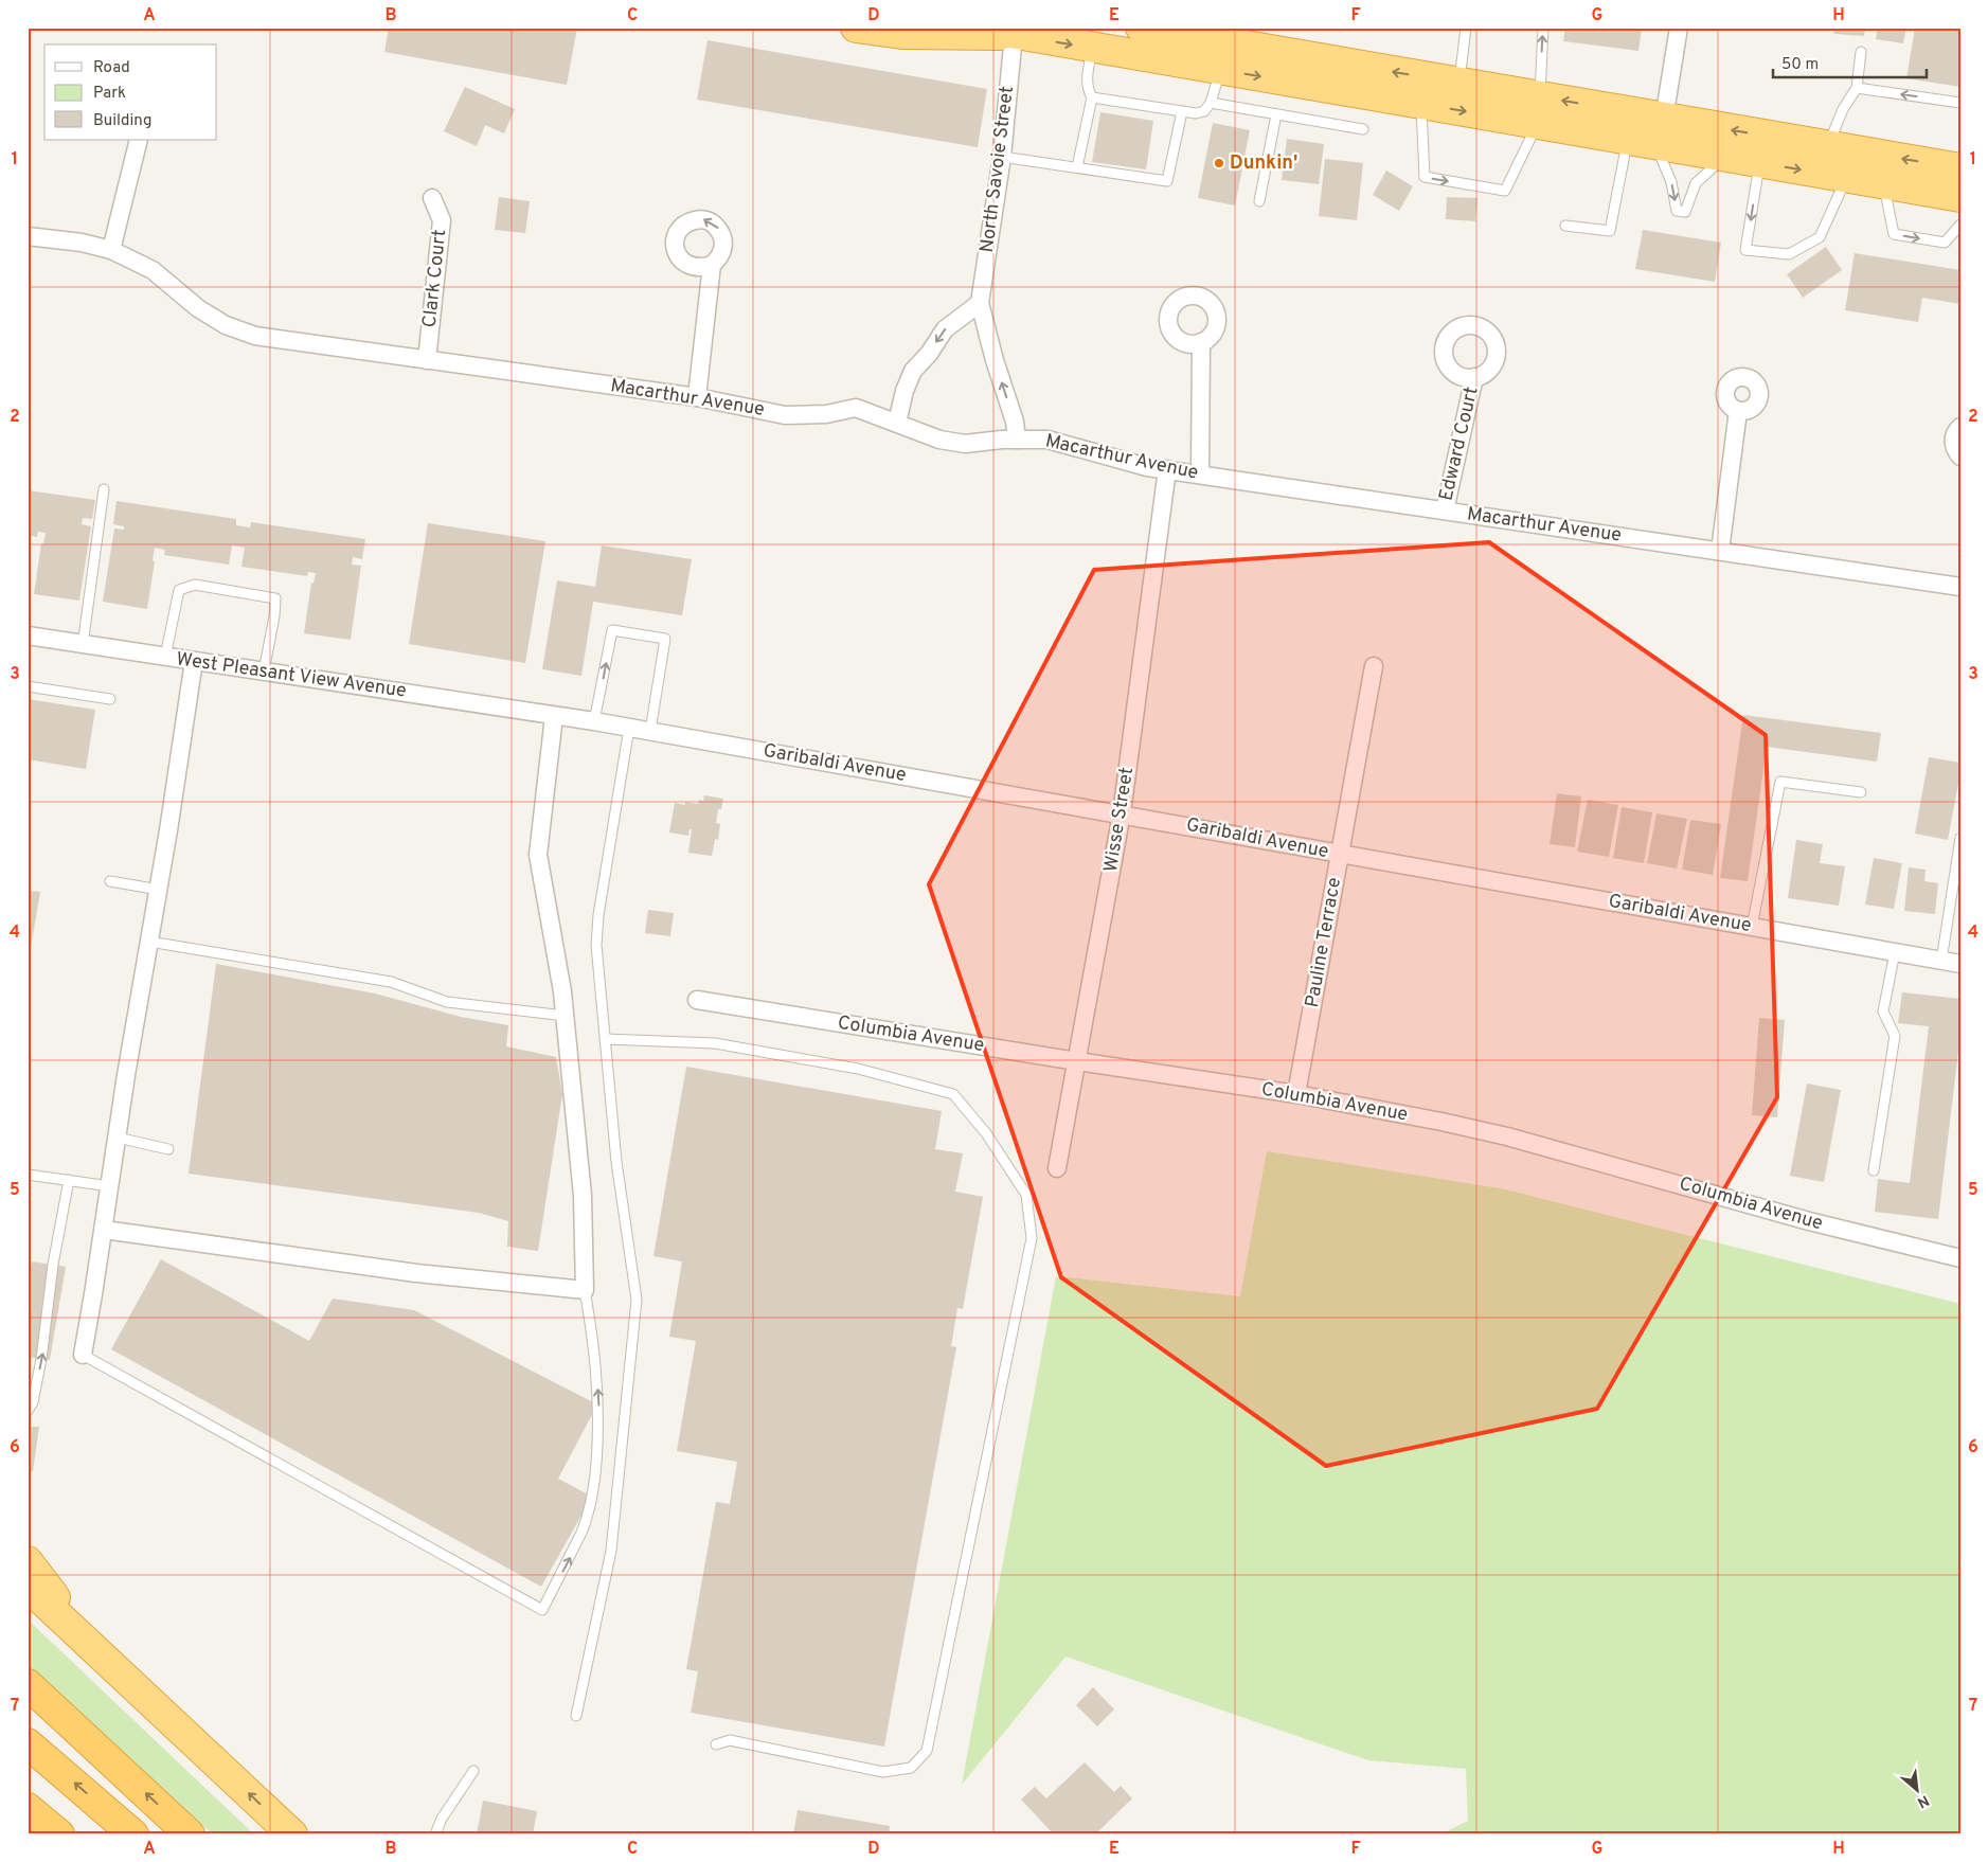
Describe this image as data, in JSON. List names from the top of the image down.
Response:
{
  "streets": {
    "street": [
      "North Savoie Street",
      "Clark Court",
      "Macarthur Avenue",
      "Edward Court",
      "West Pleasant View Avenue",
      "Garibaldi Avenue",
      "Wisse Street",
      "Pauline Terrace",
      "Columbia Avenue"
    ]
  },
  "crossings": [
    ["North Savoie Street", "Macarthur Avenue"],
    ["Clark Court", "Macarthur Avenue"],
    ["Macarthur Avenue", "Edward Court"],
    ["Macarthur Avenue", "Wisse Street"],
    ["West Pleasant View Avenue", "Garibaldi Avenue"],
    ["Garibaldi Avenue", "Wisse Street"],
    ["Garibaldi Avenue", "Pauline Terrace"],
    ["Wisse Street", "Columbia Avenue"],
    ["Pauline Terrace", "Columbia Avenue"]
  ],
  "places": ["Dunkin'"],
  "legend": ["Road", "Park", "Building"],
  "scale_bar": "50 m",
  "north": "bottom right",
  "grid": {
    "columns": [
      "A",
      "B",
      "C",
      "D",
      "E",
      "F",
      "G",
      "H"
    ],
    "rows": [
      "1",
      "2",
      "3",
      "4",
      "5",
      "6",
      "7"
    ]
  }
}
